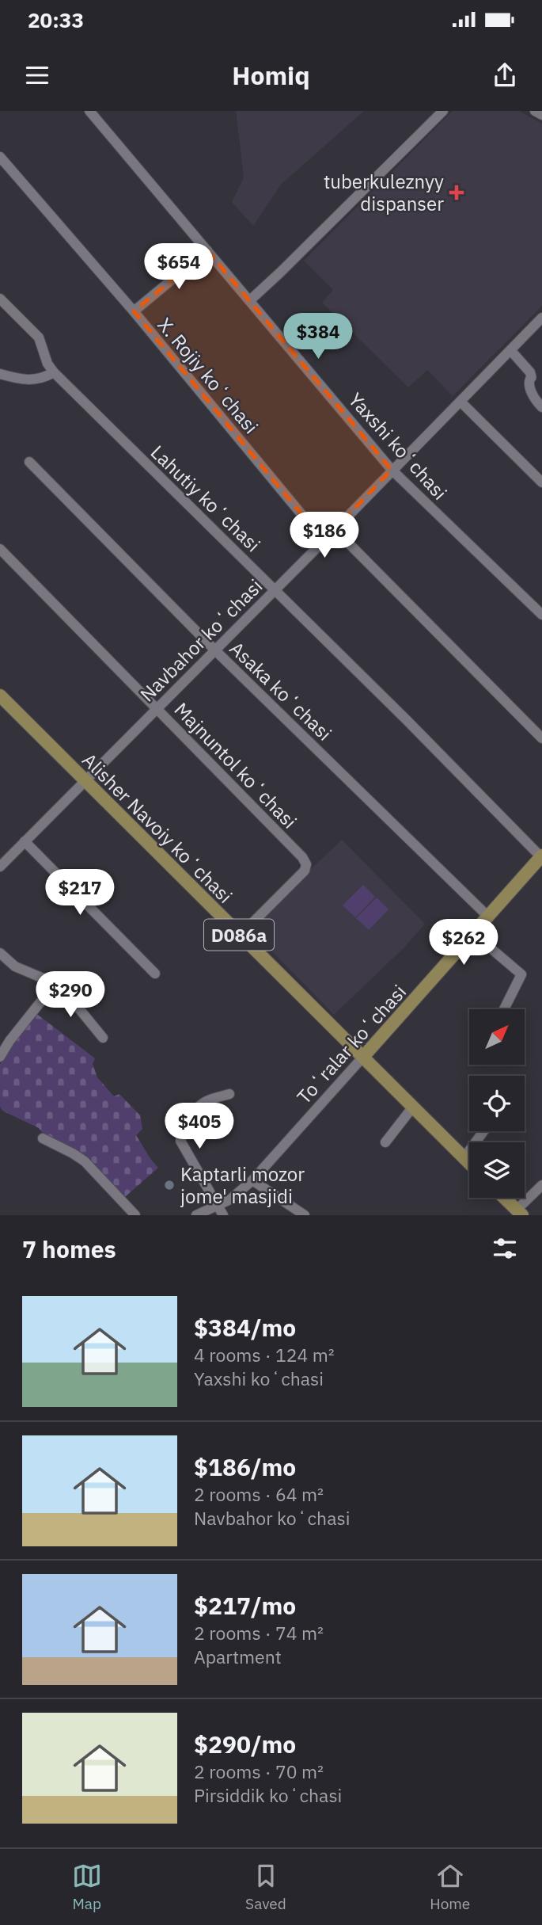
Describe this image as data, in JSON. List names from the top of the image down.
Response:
{
  "streets": {
    "main road": ["Alisher Navoiy koʻchasi", "D086a", "Toʻralar koʻchasi"],
    "street": [
      "X. Rojiy koʻchasi",
      "Yaxshi koʻchasi",
      "Lahutiy koʻchasi",
      "Navbahor koʻchasi",
      "Asaka koʻchasi",
      "Majnuntol koʻchasi"
    ]
  },
  "crossings": [
    ["X. Rojiy koʻchasi", "Navbahor koʻchasi"],
    ["Yaxshi koʻchasi", "Navbahor koʻchasi"],
    ["Lahutiy koʻchasi", "Navbahor koʻchasi"],
    ["Lahutiy koʻchasi", "Toʻralar koʻchasi"],
    ["Navbahor koʻchasi", "Asaka koʻchasi"],
    ["Navbahor koʻchasi", "Majnuntol koʻchasi"],
    ["Navbahor koʻchasi", "Alisher Navoiy koʻchasi"],
    ["Asaka koʻchasi", "Toʻralar koʻchasi"],
    ["Majnuntol koʻchasi", "Alisher Navoiy koʻchasi"],
    ["Alisher Navoiy koʻchasi", "Toʻralar koʻchasi"]
  ],
  "places": {
    "health": ["tuberkuleznyy dispanser"],
    "other": ["Kaptarli mozor jome' masjidi"]
  },
  "north": "top right",
  "page": {
    "status": "20:33",
    "header": "Homiq",
    "price": [
      "$654",
      "$384",
      "$186",
      "$217",
      "$262",
      "$290",
      "$405"
    ],
    "heading": "7 homes",
    "list": [
      {
        "name": "$384/mo",
        "note": "4 rooms · 124 m² · Yaxshi koʻchasi"
      },
      {
        "name": "$186/mo",
        "note": "2 rooms · 64 m² · Navbahor koʻchasi"
      },
      {
        "name": "$217/mo",
        "note": "2 rooms · 74 m² · Apartment"
      },
      {
        "name": "$290/mo",
        "note": "2 rooms · 70 m² · Pirsiddik koʻchasi"
      }
    ],
    "tabs": ["Map", "Saved", "Home"]
  }
}
